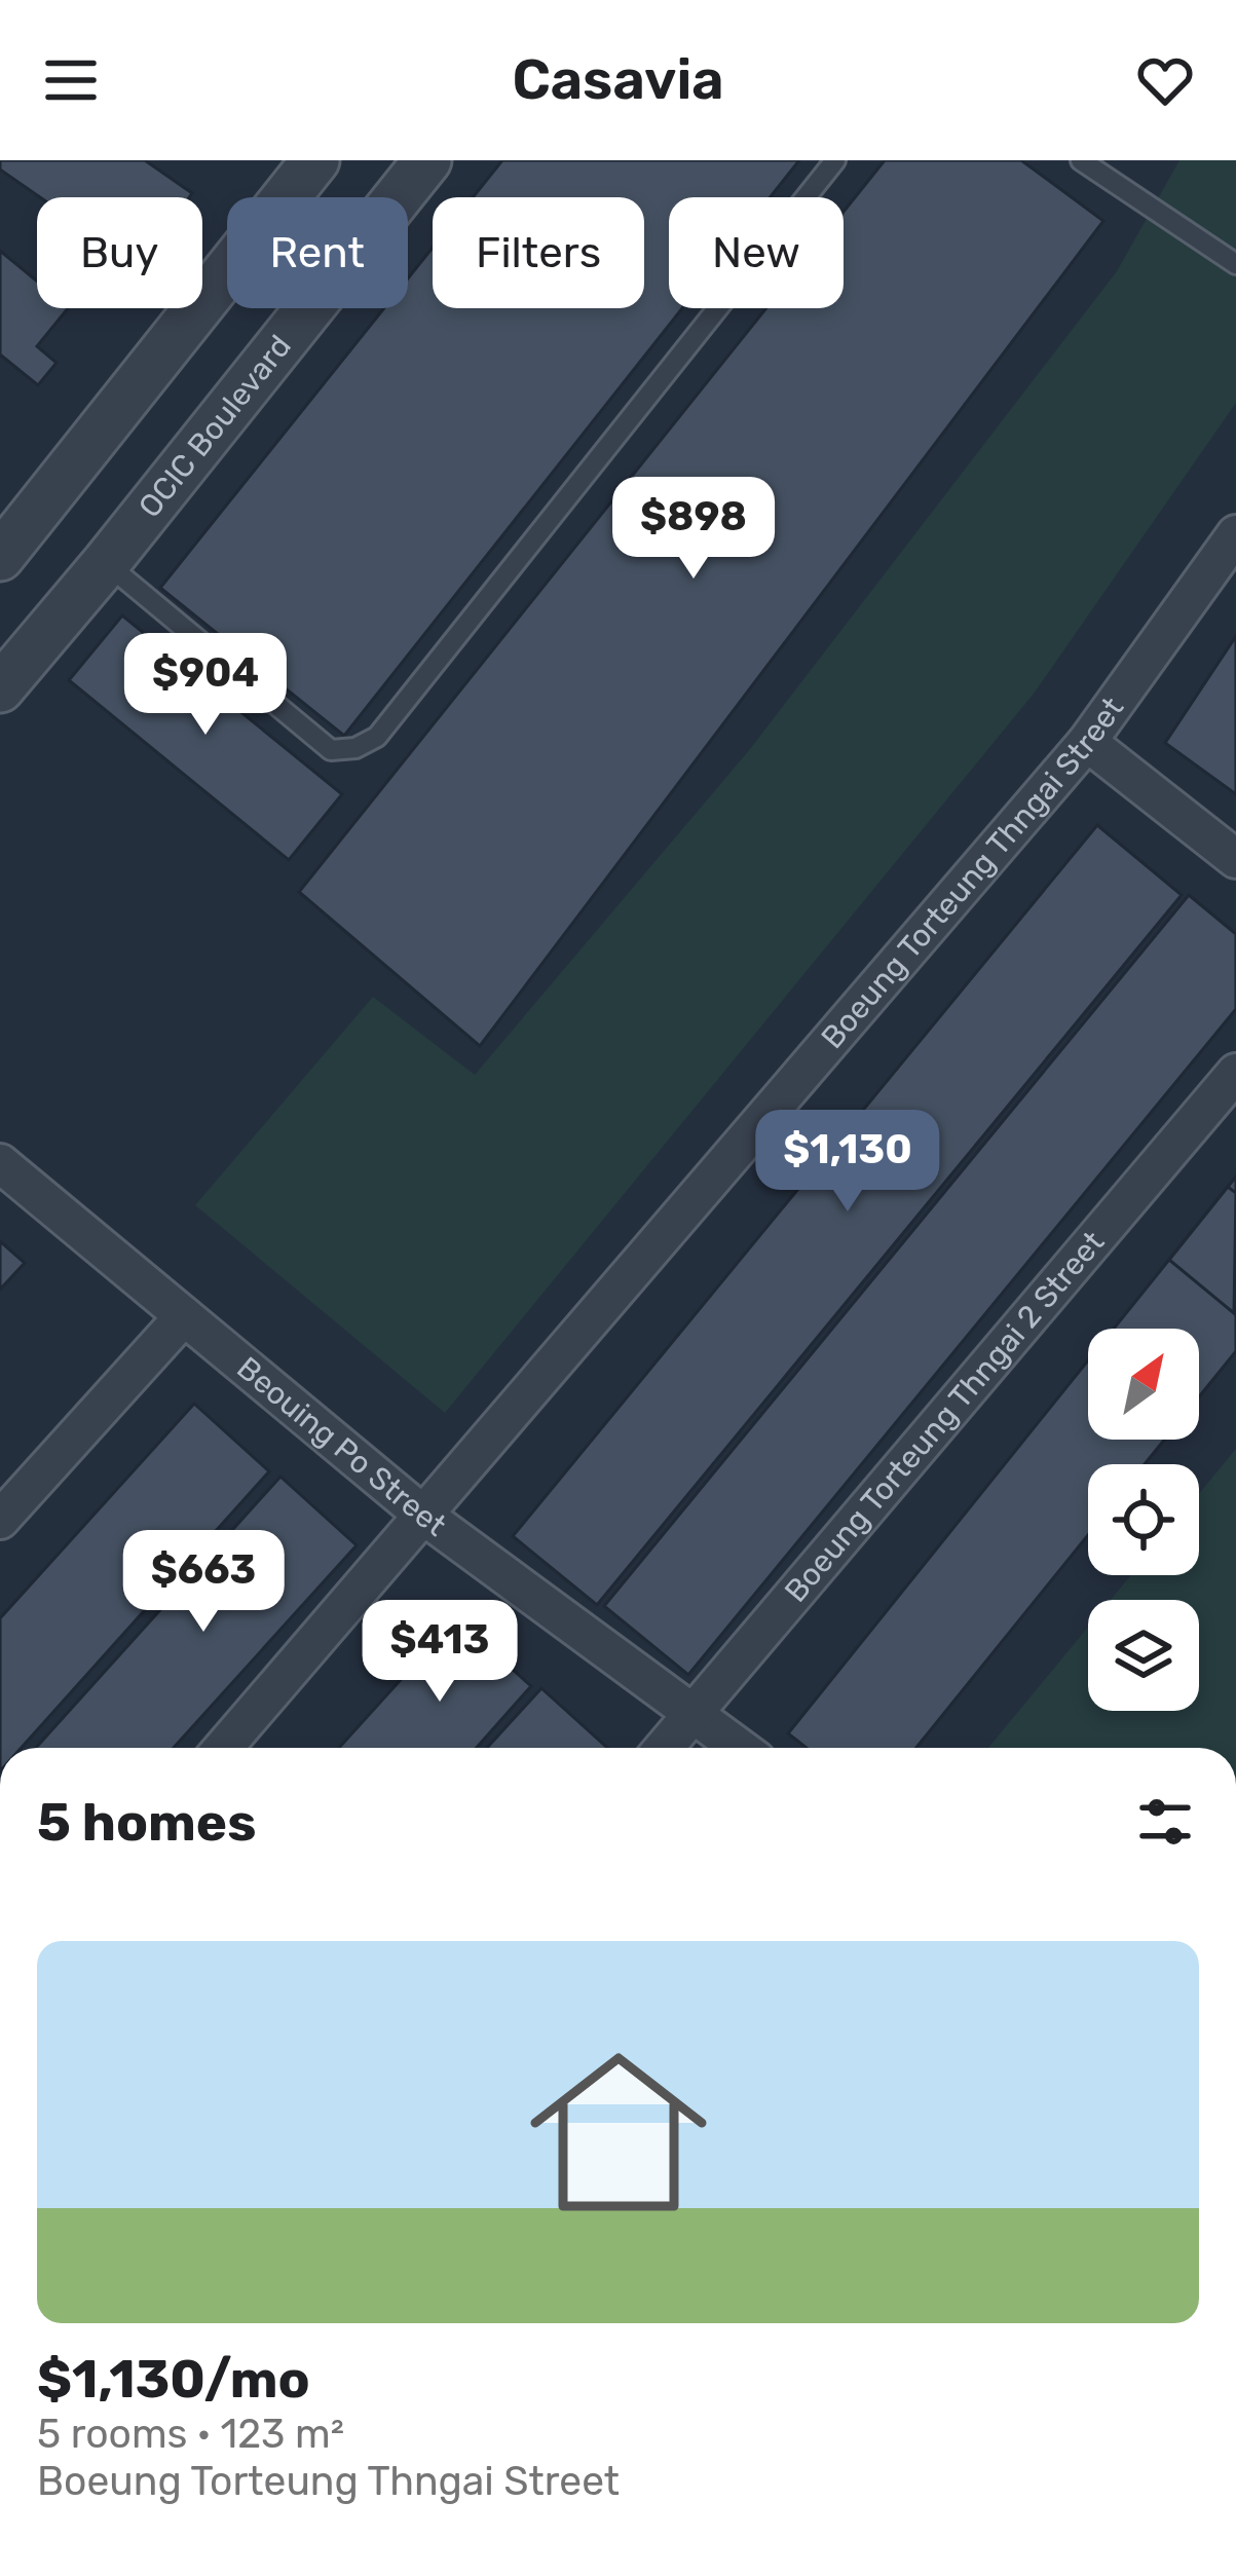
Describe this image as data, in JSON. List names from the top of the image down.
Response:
{
  "streets": {
    "street": [
      "OCIC Boulevard",
      "Boeung Torteung Thngai Street",
      "Boeung Torteung Thngai 2 Street",
      "Beouing Po Street"
    ]
  },
  "crossings": [
    ["Boeung Torteung Thngai Street", "Beouing Po Street"],
    ["Boeung Torteung Thngai 2 Street", "Beouing Po Street"]
  ],
  "north": "top right",
  "page": {
    "header": "Casavia",
    "chip": [
      "Buy",
      "Rent",
      "Filters",
      "New"
    ],
    "price": [
      "$898",
      "$904",
      "$1,130",
      "$663",
      "$413"
    ],
    "heading": "5 homes",
    "list": [
      {
        "name": "$1,130/mo",
        "note": "5 rooms · 123 m² · Boeung Torteung Thngai Street"
      }
    ]
  }
}
